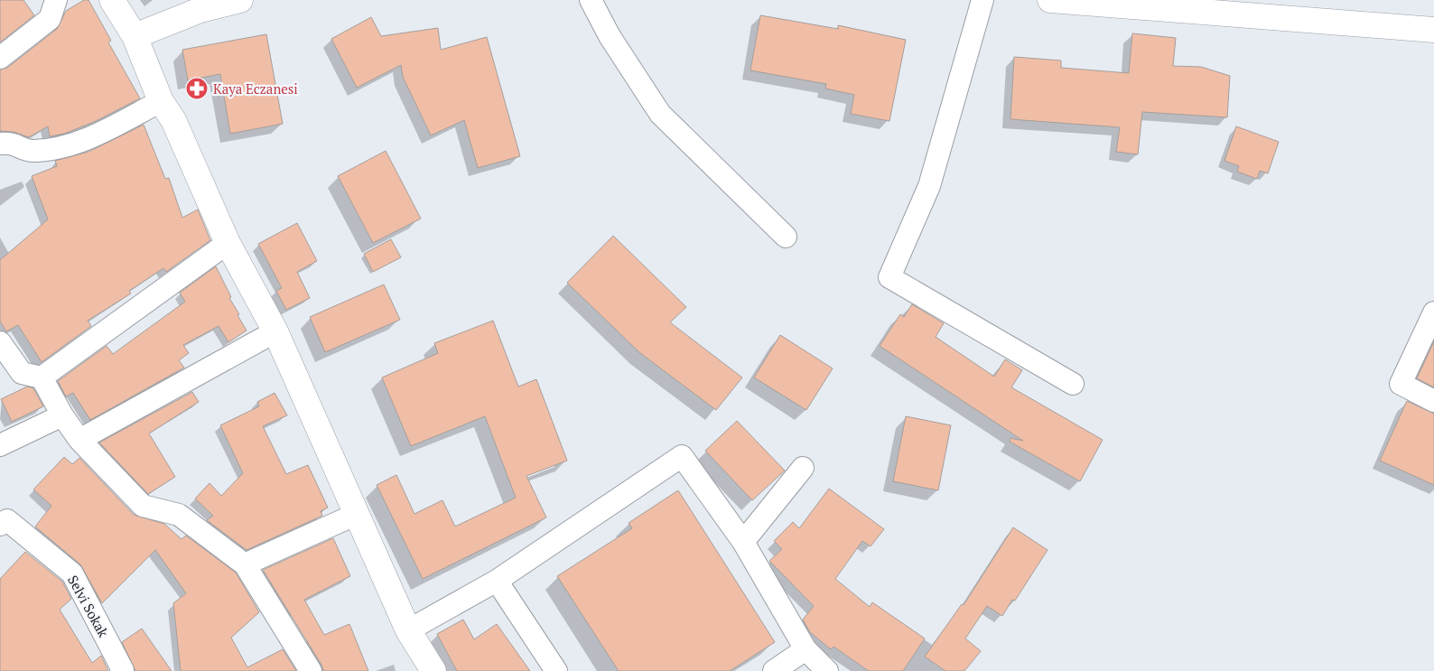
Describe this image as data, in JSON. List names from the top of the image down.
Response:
{
  "streets": {
    "street": ["Selvi Sokak"]
  },
  "places": {
    "pharmacy": ["Kaya Eczanesi"]
  }
}
